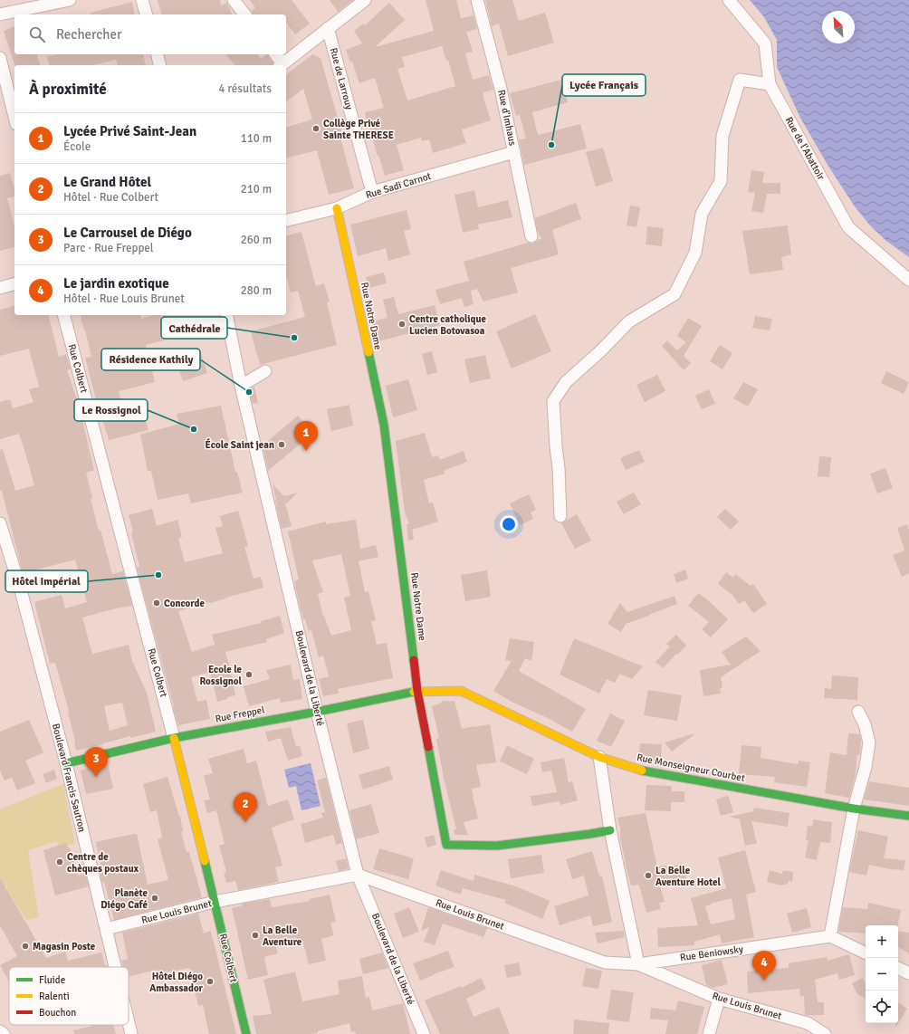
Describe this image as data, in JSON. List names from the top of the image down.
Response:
{
  "streets": {
    "street": [
      "Rue de Larrouy",
      "Rue d'Imhaus",
      "Rue de l'Abattoir",
      "Rue Sadi Carnot",
      "Rue Notre Dame",
      "Rue Colbert",
      "Boulevard de la Liberté",
      "Rue Freppel",
      "Rue Monseigneur Courbet",
      "Boulevard Francis Sautron",
      "Rue Louis Brunet",
      "Rue Beniowsky"
    ]
  },
  "crossings": [
    ["Rue de Larrouy", "Rue Sadi Carnot"],
    ["Rue d'Imhaus", "Rue Sadi Carnot"],
    ["Rue Sadi Carnot", "Rue Notre Dame"],
    ["Rue Notre Dame", "Rue Freppel"],
    ["Rue Notre Dame", "Rue Monseigneur Courbet"],
    ["Rue Colbert", "Rue Freppel"],
    ["Rue Colbert", "Rue Louis Brunet"],
    ["Boulevard de la Liberté", "Rue Freppel"],
    ["Boulevard de la Liberté", "Rue Louis Brunet"],
    ["Rue Freppel", "Rue Monseigneur Courbet"],
    ["Rue Freppel", "Boulevard Francis Sautron"],
    ["Boulevard Francis Sautron", "Rue Louis Brunet"],
    ["Rue Louis Brunet", "Rue Beniowsky"]
  ],
  "places": [
    "Collège Privé Sainte THERESE",
    "Lycée Français",
    "Centre catholique Lucien Botovasoa",
    "Cathédrale",
    "Résidence Kathily",
    "Le Rossignol",
    "École Saint jean",
    "Hôtel Impérial",
    "Concorde",
    "Ecole le Rossignol",
    "Centre de chèques postaux",
    "La Belle Aventure Hotel",
    "Planète Diégo Café",
    "La Belle Aventure",
    "Magasin Poste",
    "Hôtel Diégo Ambassador"
  ],
  "legend": ["Fluide", "Ralenti", "Bouchon"],
  "north": "top left",
  "page": {
    "search": "Rechercher",
    "heading": ["À proximité", "4 résultats"],
    "list": [
      {
        "mark": "1",
        "name": "Lycée Privé Saint-Jean",
        "note": "École",
        "value": "110 m"
      },
      {
        "mark": "2",
        "name": "Le Grand Hôtel",
        "note": "Hôtel · Rue Colbert",
        "value": "210 m"
      },
      {
        "mark": "3",
        "name": "Le Carrousel de Diégo",
        "note": "Parc · Rue Freppel",
        "value": "260 m"
      },
      {
        "mark": "4",
        "name": "Le jardin exotique",
        "note": "Hôtel · Rue Louis Brunet",
        "value": "280 m"
      }
    ],
    "pins": [
      "1",
      "3",
      "2",
      "4"
    ],
    "map_buttons": ["+", "−"]
  }
}
